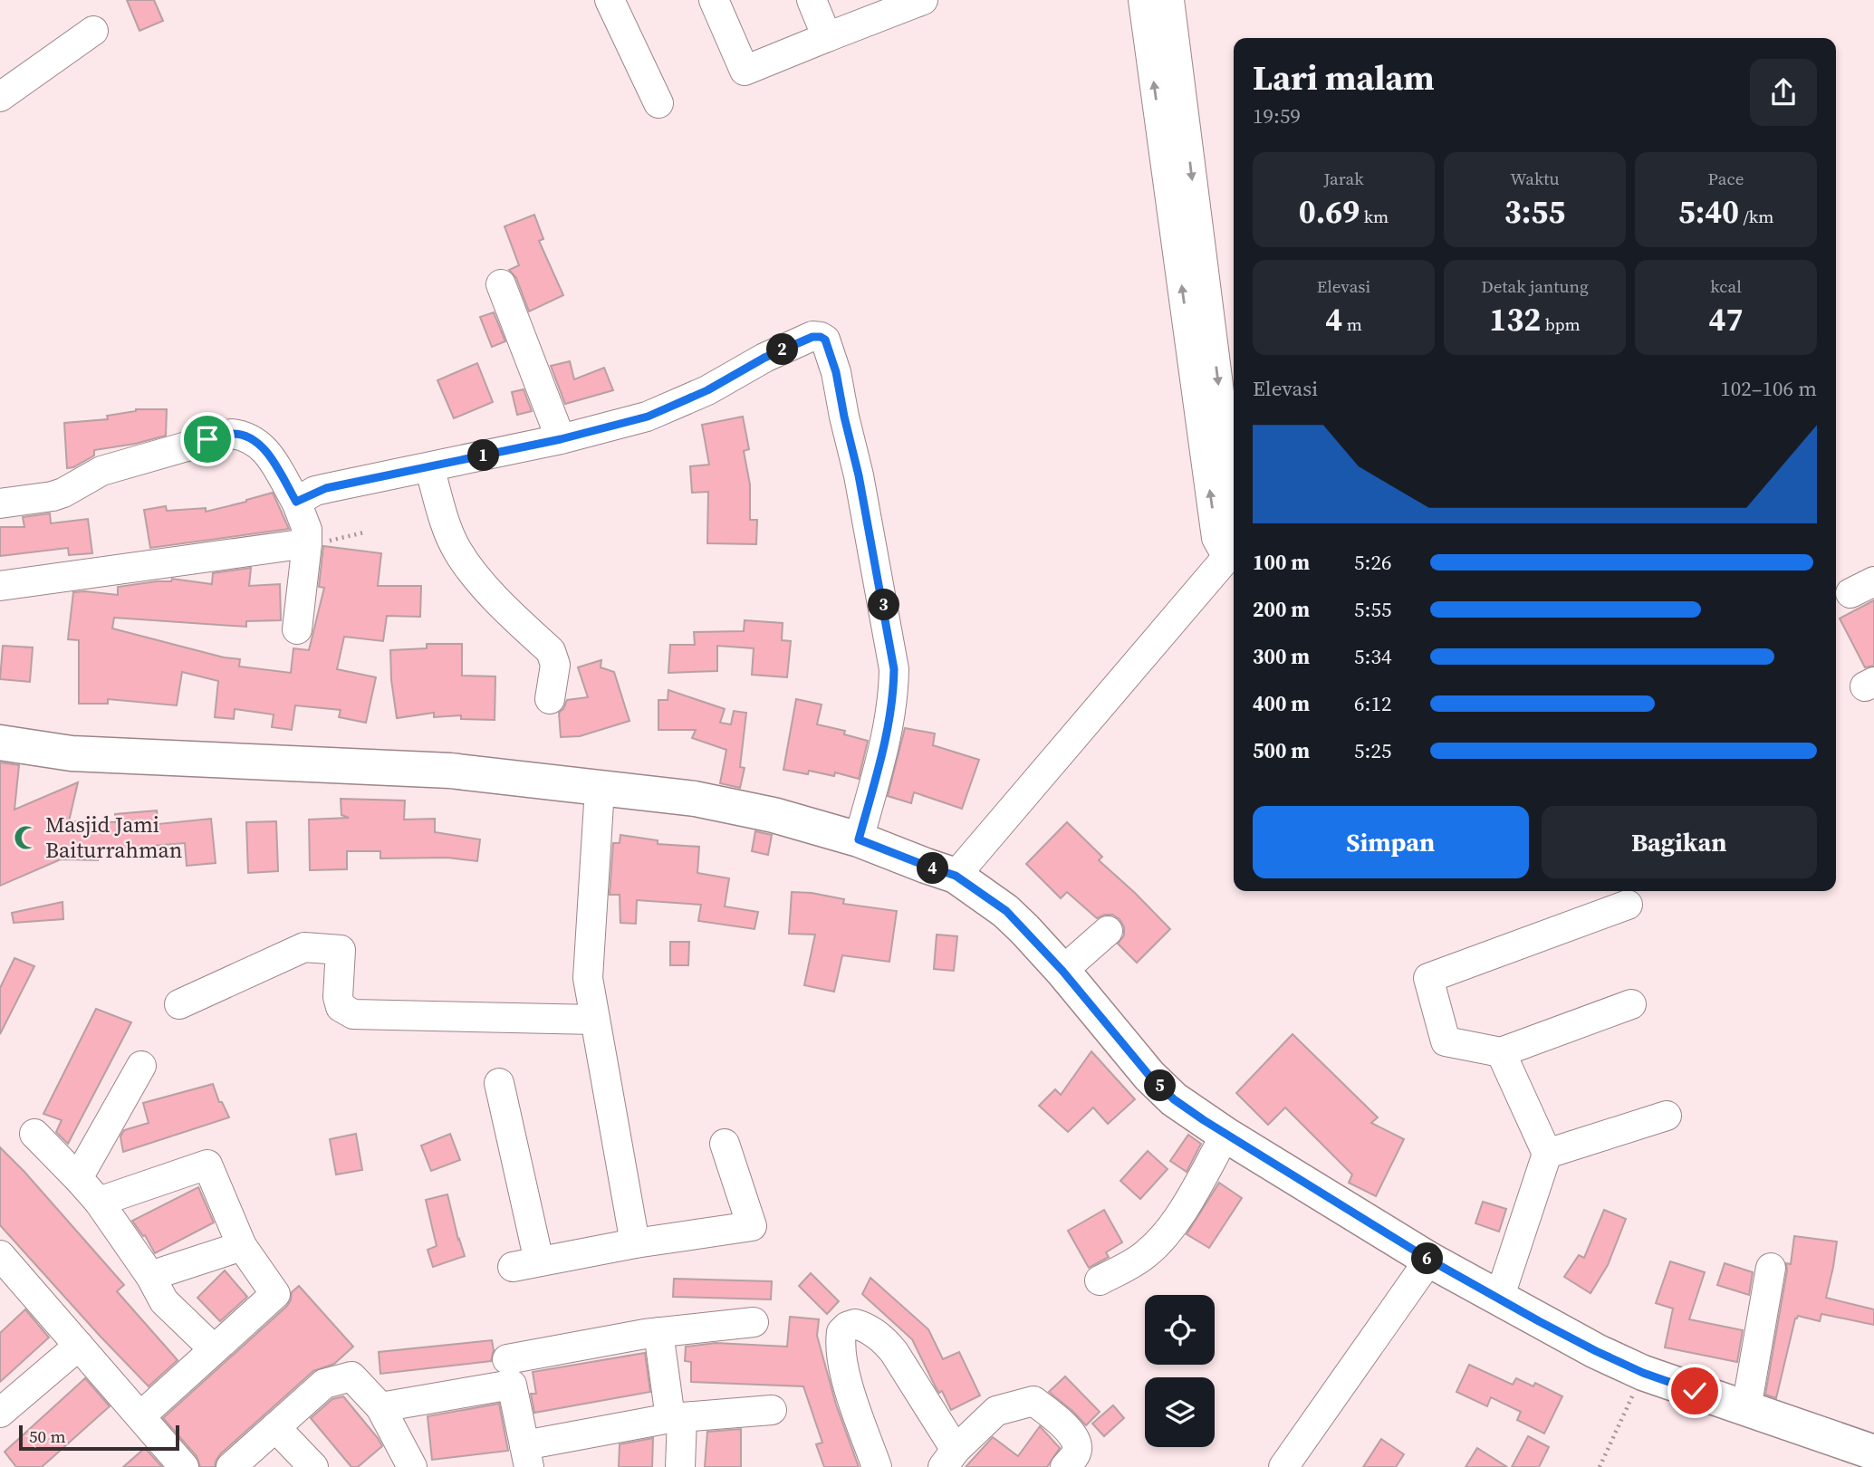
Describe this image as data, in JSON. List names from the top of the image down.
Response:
{
  "places": {
    "mosque": ["Masjid Jami Baiturrahman"]
  },
  "scale_bar": "50 m",
  "page": {
    "heading": ["Lari malam", "19:59"],
    "stats": [
      ["Jarak", "0.69 km"],
      ["Waktu", "3:55"],
      ["Pace", "5:40 /km"],
      ["Elevasi", "4 m"],
      ["Detak jantung", "132 bpm"],
      ["kcal", "47"]
    ],
    "pins": [
      "2",
      "1",
      "3",
      "4",
      "5",
      "6"
    ],
    "chart": ["Elevasi", "102–106 m"],
    "list": [
      {
        "name": "100 m",
        "note": "5:26"
      },
      {
        "name": "200 m",
        "note": "5:55"
      },
      {
        "name": "300 m",
        "note": "5:34"
      },
      {
        "name": "400 m",
        "note": "6:12"
      },
      {
        "name": "500 m",
        "note": "5:25"
      }
    ],
    "buttons": ["Simpan", "Bagikan"],
    "scale": "50 m"
  }
}
